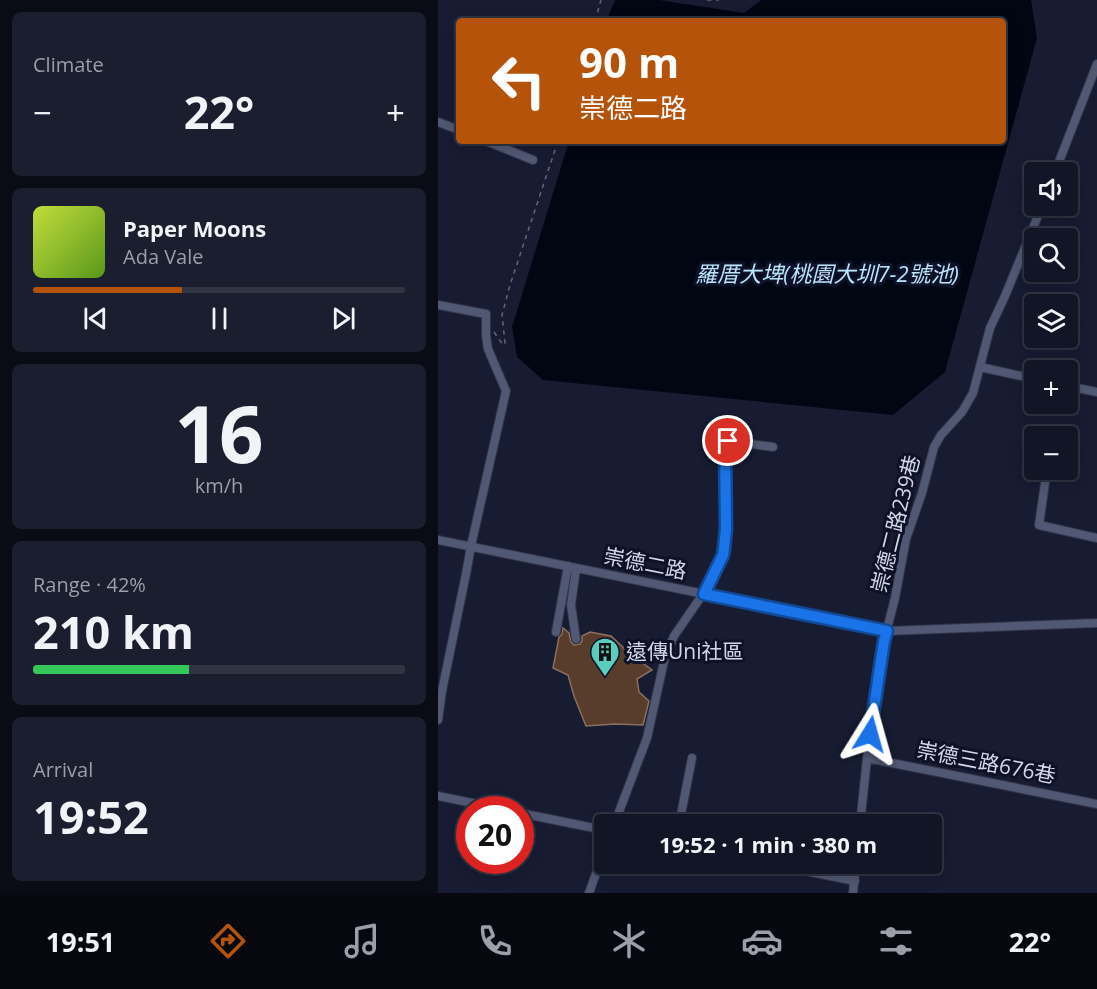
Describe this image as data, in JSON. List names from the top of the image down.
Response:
{
  "streets": {
    "street": ["崇德二路239巷", "崇德二路", "崇德三路676巷"]
  },
  "crossings": [
    ["崇德二路239巷", "崇德二路"],
    ["崇德二路239巷", "崇德三路676巷"]
  ],
  "water": ["羅厝大埤(桃園大圳7-2號池)"],
  "places": {
    "building": ["遠傳Uni社區"]
  },
  "page": {
    "tile": [
      "Climate",
      ["16", "km/h"],
      ["Range · 42%", "210 km"],
      ["Arrival", "19:52"]
    ],
    "turn": ["90 m", "崇德二路"],
    "heat": ["−", "22°", "+"],
    "map_buttons": ["+", "−"],
    "song": ["Paper Moons", "Ada Vale"],
    "limit": "20",
    "trip": "19:52 · 1 min · 380 m",
    "tabs": ["19:51", "22°"]
  }
}
